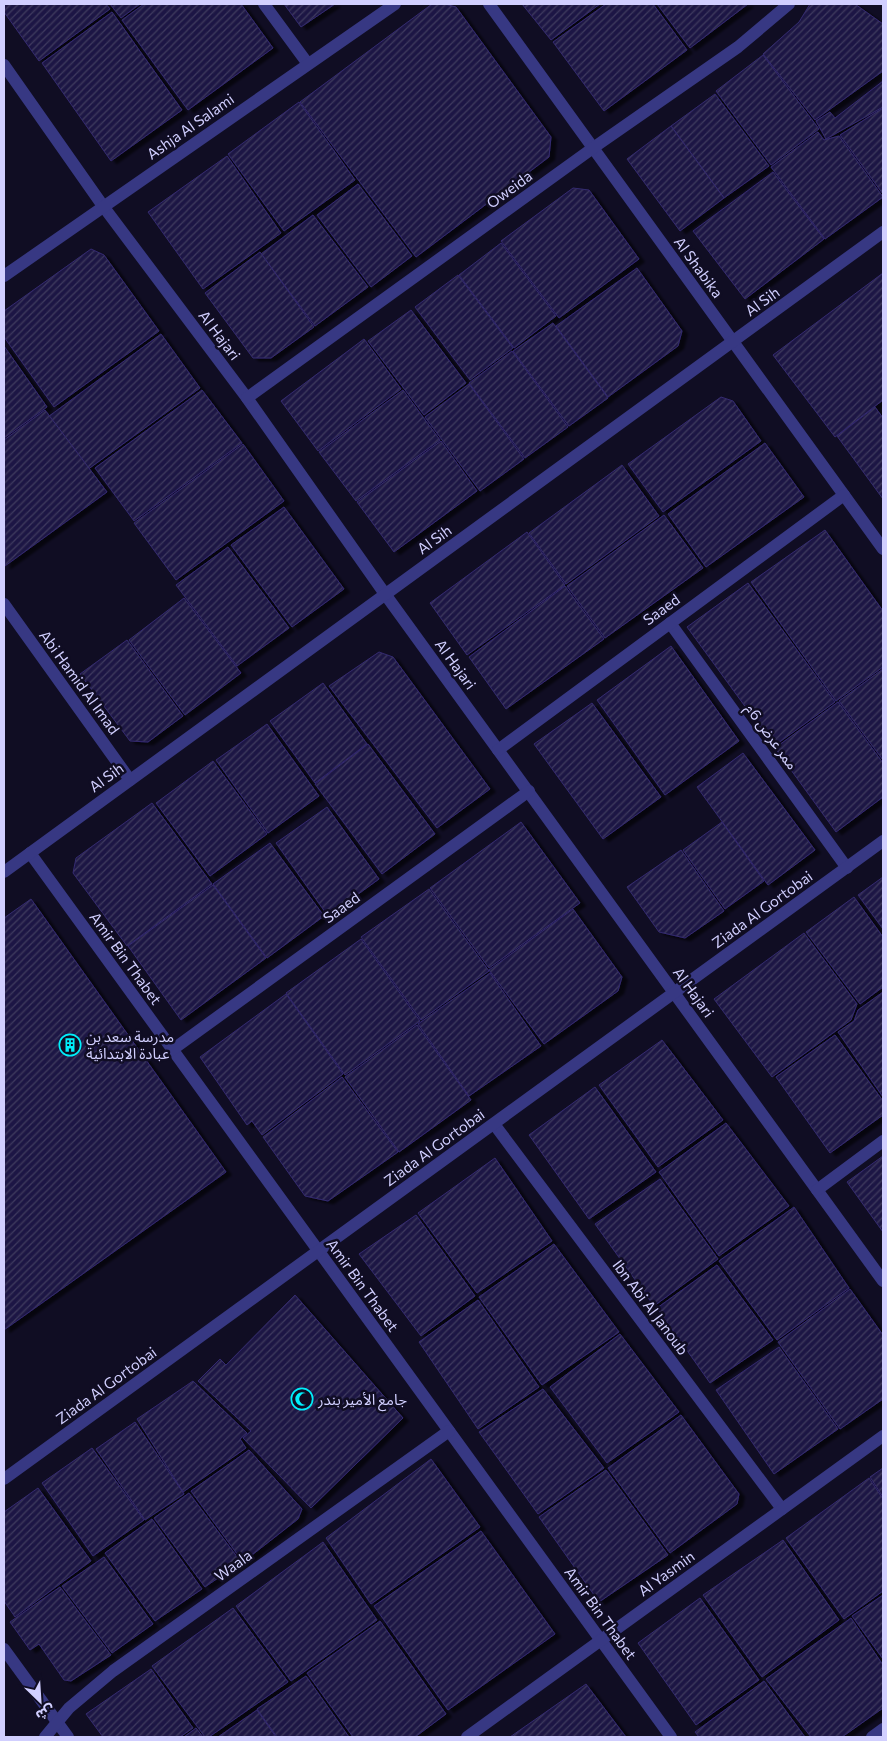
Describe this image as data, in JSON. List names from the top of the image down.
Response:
{
  "streets": {
    "street": [
      "Ashja Al Salami",
      "Oweida",
      "Al Shabika",
      "Al Sih",
      "Al Hajari",
      "Saaed",
      "Abi Hamid Al Imad",
      "ممر عرض 6م",
      "Ziada Al Gortobai",
      "Amir Bin Thabet",
      "Ibn Abi Al Janoub",
      "Waala",
      "Al Yasmin"
    ]
  },
  "crossings": [
    ["Ashja Al Salami", "Al Hajari"],
    ["Oweida", "Al Shabika"],
    ["Oweida", "Al Hajari"],
    ["Al Shabika", "Al Sih"],
    ["Al Shabika", "Saaed"],
    ["Al Sih", "Al Hajari"],
    ["Al Sih", "Abi Hamid Al Imad"],
    ["Al Sih", "Amir Bin Thabet"],
    ["Al Hajari", "Saaed"],
    ["Al Hajari", "Ziada Al Gortobai"],
    ["Saaed", "ممر عرض 6م"],
    ["Saaed", "Amir Bin Thabet"],
    ["ممر عرض 6م", "Ziada Al Gortobai"],
    ["Ziada Al Gortobai", "Amir Bin Thabet"],
    ["Ziada Al Gortobai", "Ibn Abi Al Janoub"],
    ["Amir Bin Thabet", "Waala"],
    ["Amir Bin Thabet", "Al Yasmin"],
    ["Ibn Abi Al Janoub", "Al Yasmin"]
  ],
  "places": {
    "building": ["مدرسة سعد بن عبادة الابتدائية"],
    "mosque": ["جامع الأمير بندر"]
  },
  "north": "bottom right"
}
